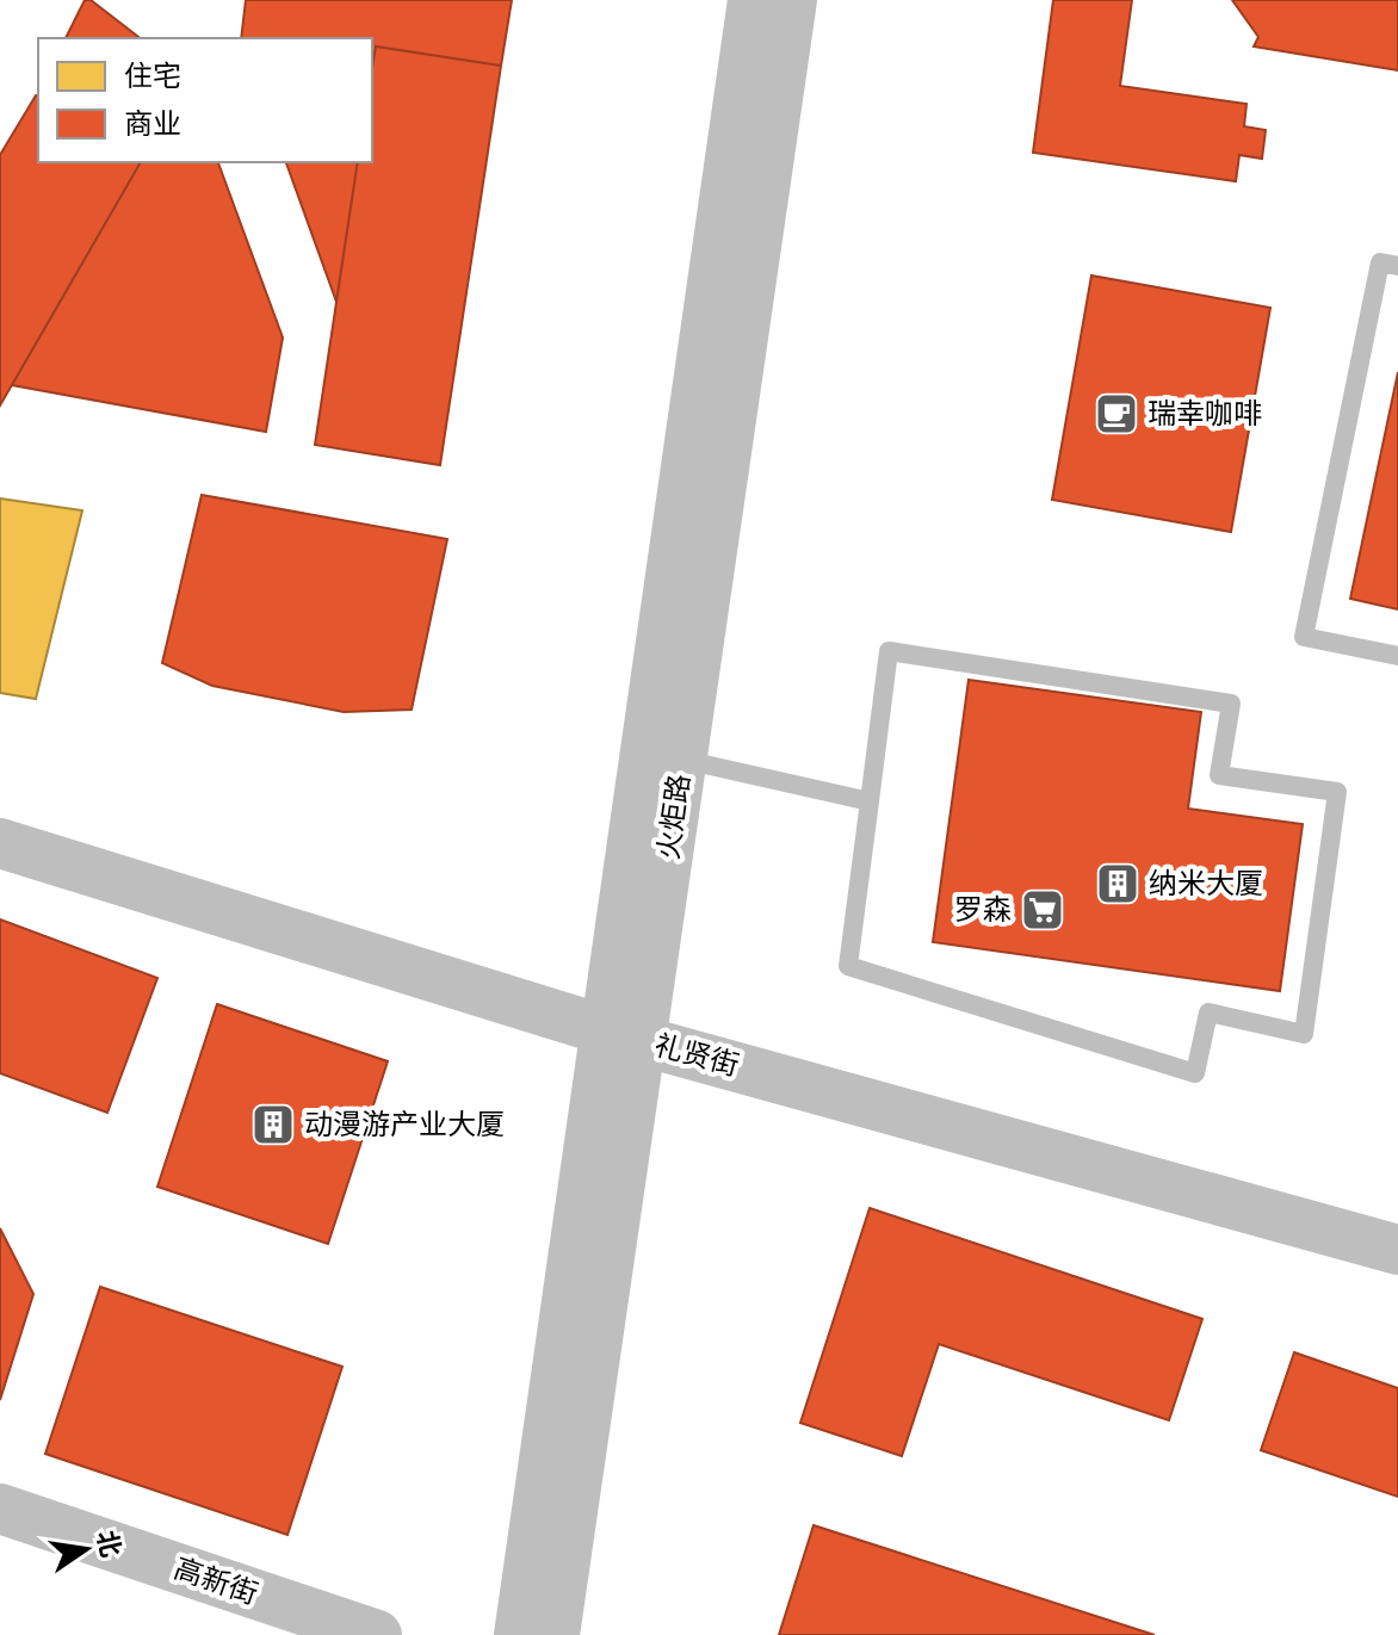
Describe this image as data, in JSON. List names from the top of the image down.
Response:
{
  "streets": {
    "street": ["火炬路", "礼贤街", "高新街"]
  },
  "crossings": [
    ["火炬路", "礼贤街"]
  ],
  "places": {
    "cafe": ["瑞幸咖啡"],
    "building": ["纳米大厦", "动漫游产业大厦"],
    "supermarket": ["罗森"]
  },
  "legend": ["住宅", "商业"],
  "north": "right"
}
